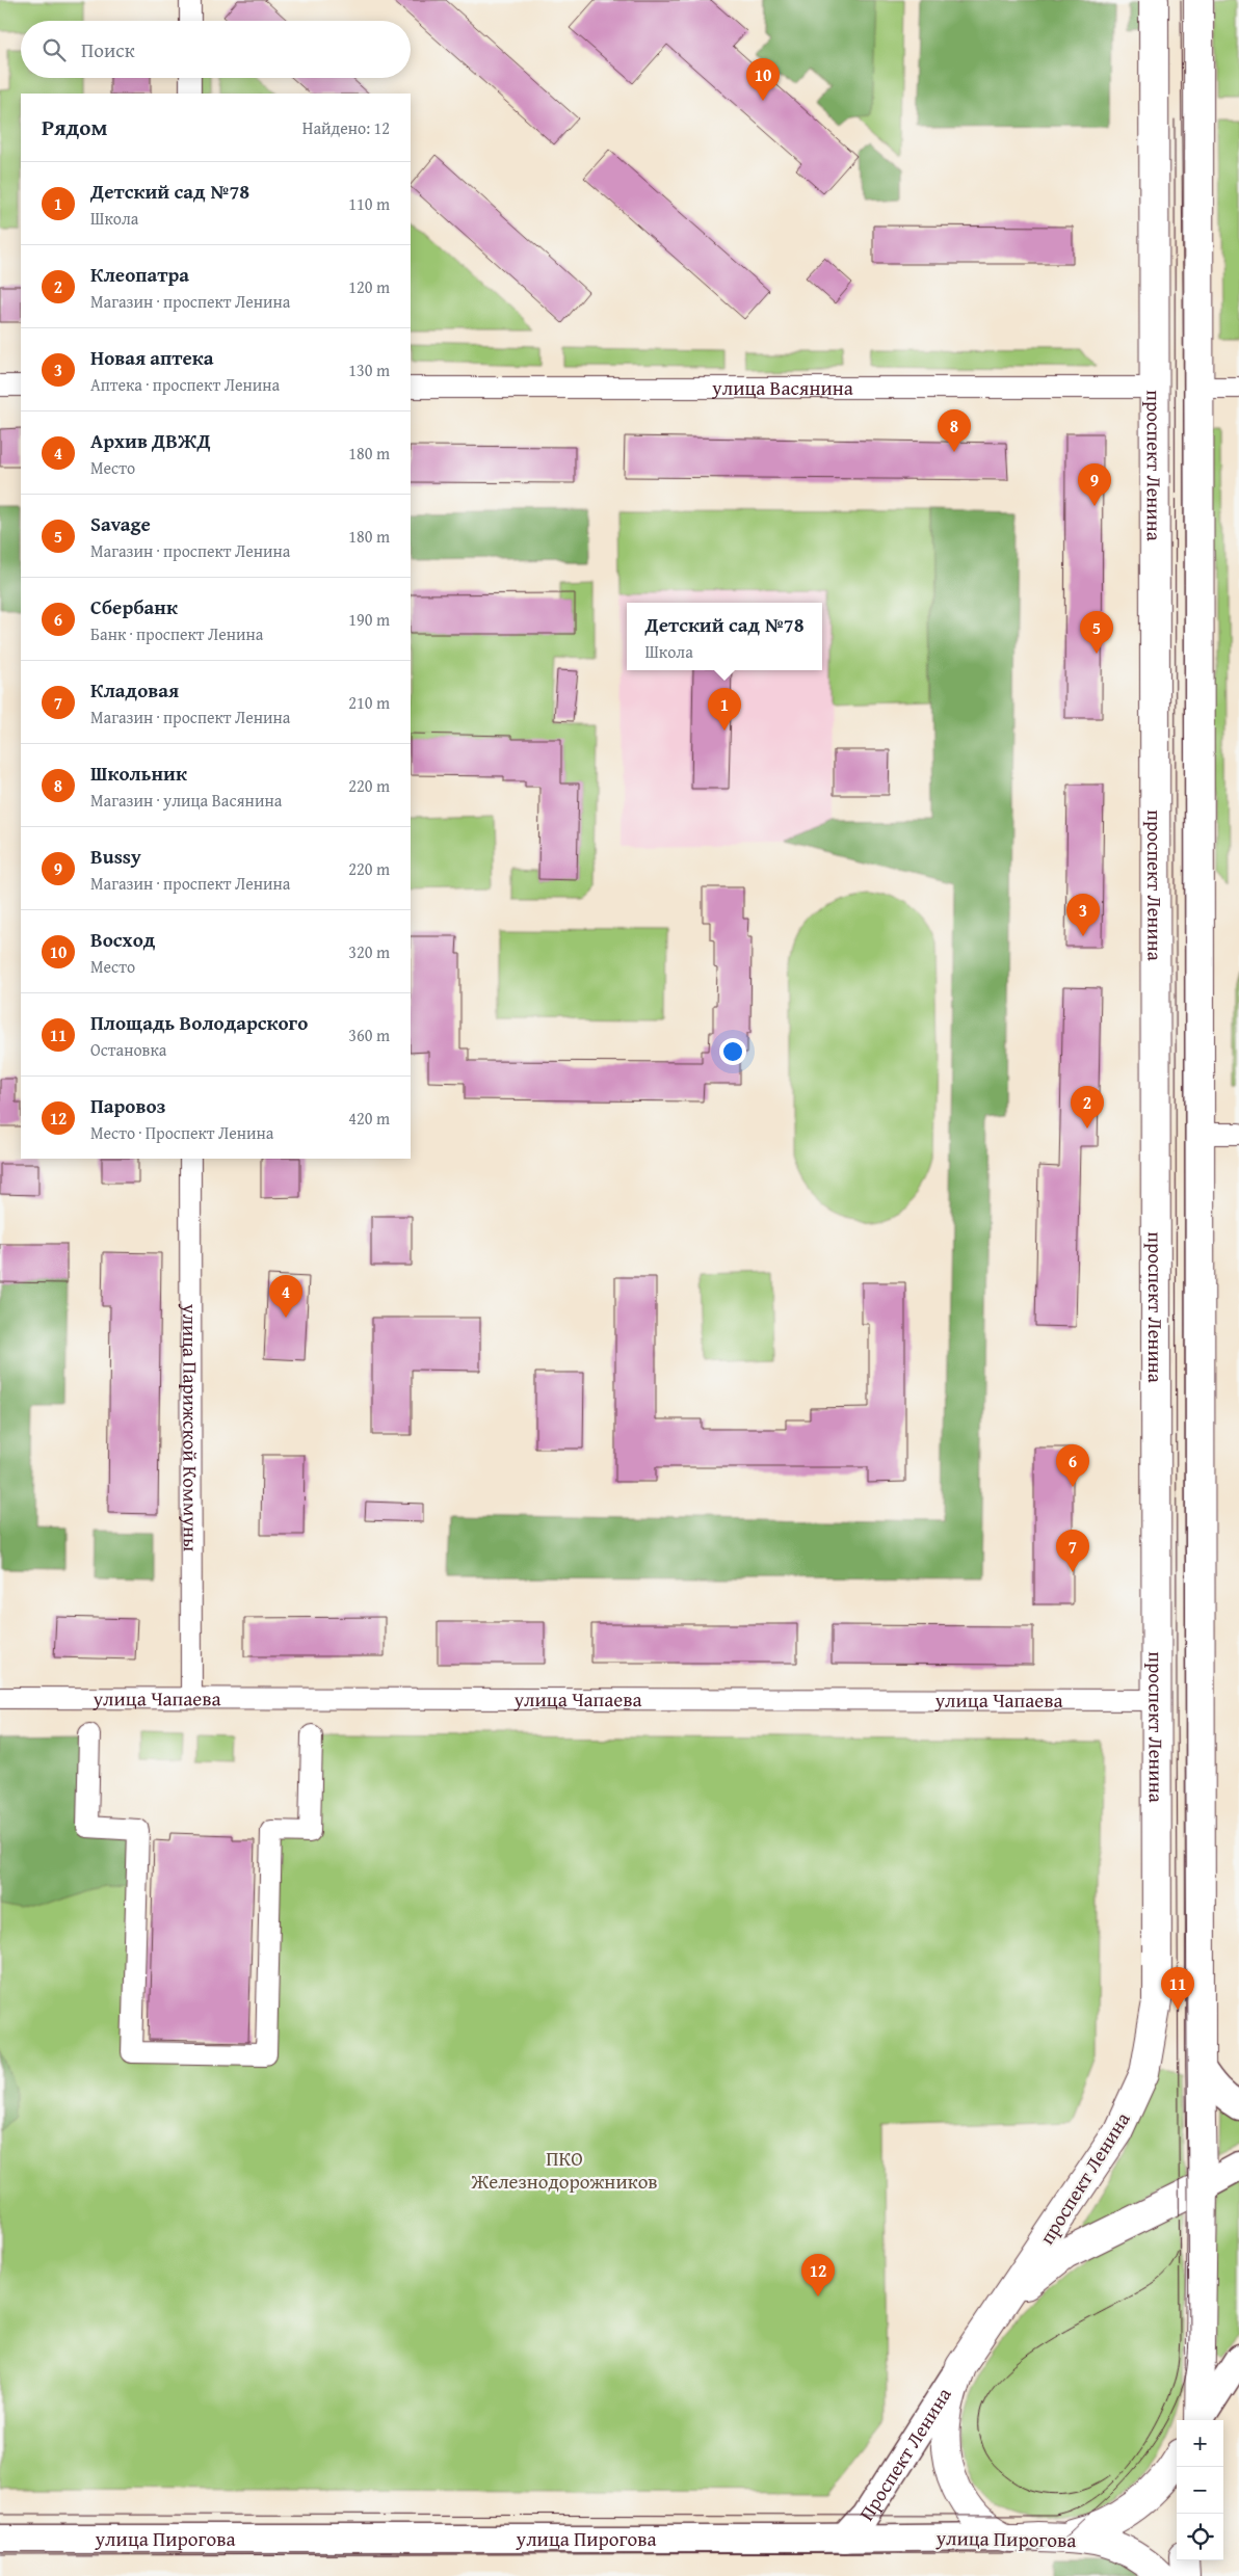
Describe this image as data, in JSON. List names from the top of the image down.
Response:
{
  "streets": {
    "highway": ["проспект Ленина", "улица Пирогова"],
    "main road": ["Проспект Ленина"],
    "street": ["улица Васянина", "улица Парижской Коммуны", "улица Чапаева"]
  },
  "crossings": [
    ["улица Васянина", "проспект Ленина"],
    ["проспект Ленина", "улица Чапаева"],
    ["проспект Ленина", "Проспект Ленина"],
    ["проспект Ленина", "улица Пирогова"],
    ["улица Парижской Коммуны", "улица Чапаева"],
    ["Проспект Ленина", "улица Пирогова"]
  ],
  "parks": ["ПКО Железнодорожников"],
  "page": {
    "search": "Поиск",
    "pins": [
      "10",
      "8",
      "9",
      "5",
      "1",
      "3",
      "2",
      "4",
      "6",
      "7",
      "11",
      "12"
    ],
    "heading": ["Рядом", "Найдено: 12"],
    "list": [
      {
        "mark": "1",
        "name": "Детский сад №78",
        "note": "Школа",
        "value": "110 m"
      },
      {
        "mark": "2",
        "name": "Клеопатра",
        "note": "Магазин · проспект Ленина",
        "value": "120 m"
      },
      {
        "mark": "3",
        "name": "Новая аптека",
        "note": "Аптека · проспект Ленина",
        "value": "130 m"
      },
      {
        "mark": "4",
        "name": "Архив ДВЖД",
        "note": "Место",
        "value": "180 m"
      },
      {
        "mark": "5",
        "name": "Savage",
        "note": "Магазин · проспект Ленина",
        "value": "180 m"
      },
      {
        "mark": "6",
        "name": "Сбербанк",
        "note": "Банк · проспект Ленина",
        "value": "190 m"
      },
      {
        "mark": "7",
        "name": "Кладовая",
        "note": "Магазин · проспект Ленина",
        "value": "210 m"
      },
      {
        "mark": "8",
        "name": "Школьник",
        "note": "Магазин · улица Васянина",
        "value": "220 m"
      },
      {
        "mark": "9",
        "name": "Bussy",
        "note": "Магазин · проспект Ленина",
        "value": "220 m"
      },
      {
        "mark": "10",
        "name": "Восход",
        "note": "Место",
        "value": "320 m"
      },
      {
        "mark": "11",
        "name": "Площадь Володарского",
        "note": "Остановка",
        "value": "360 m"
      },
      {
        "mark": "12",
        "name": "Паровоз",
        "note": "Место · Проспект Ленина",
        "value": "420 m"
      }
    ],
    "popup": ["Детский сад №78", "Школа"],
    "map_buttons": ["+", "−"]
  }
}
